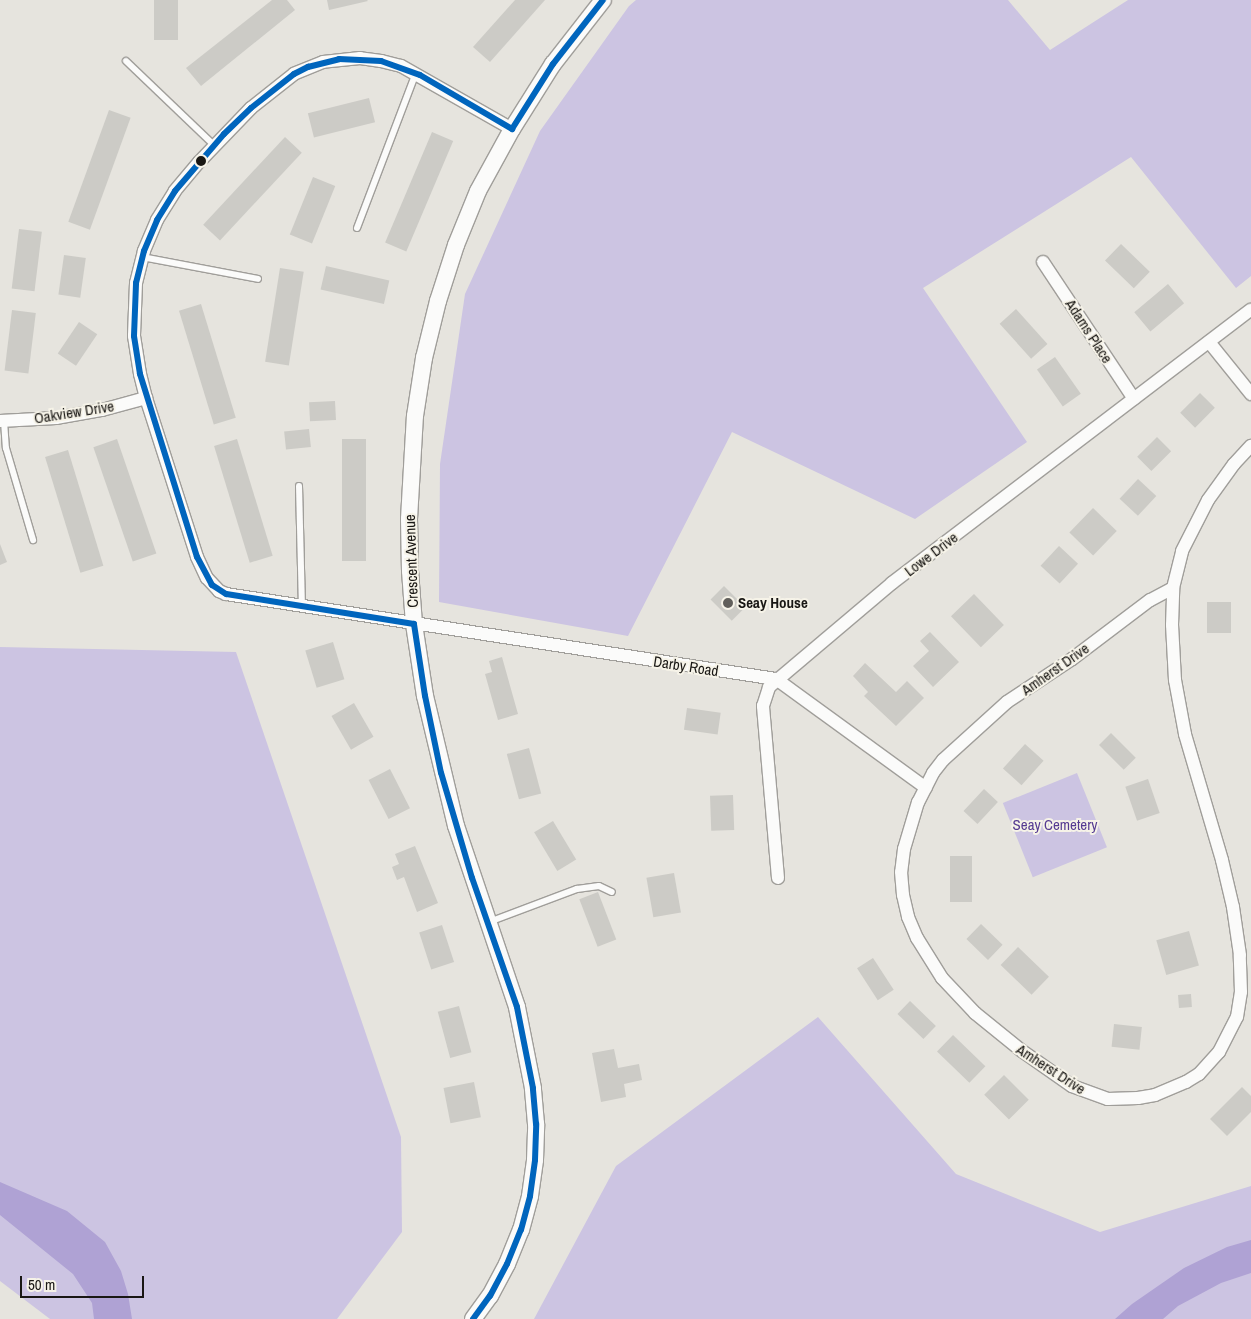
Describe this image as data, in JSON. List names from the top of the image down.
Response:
{
  "streets": {
    "street": [
      "Adams Place",
      "Oakview Drive",
      "Lowe Drive",
      "Crescent Avenue",
      "Darby Road",
      "Amherst Drive"
    ]
  },
  "crossings": [
    ["Adams Place", "Lowe Drive"],
    ["Oakview Drive", "Darby Road"],
    ["Lowe Drive", "Darby Road"],
    ["Crescent Avenue", "Darby Road"],
    ["Darby Road", "Amherst Drive"]
  ],
  "parks": ["Seay Cemetery"],
  "places": ["Seay House"],
  "scale_bar": "50 m"
}
